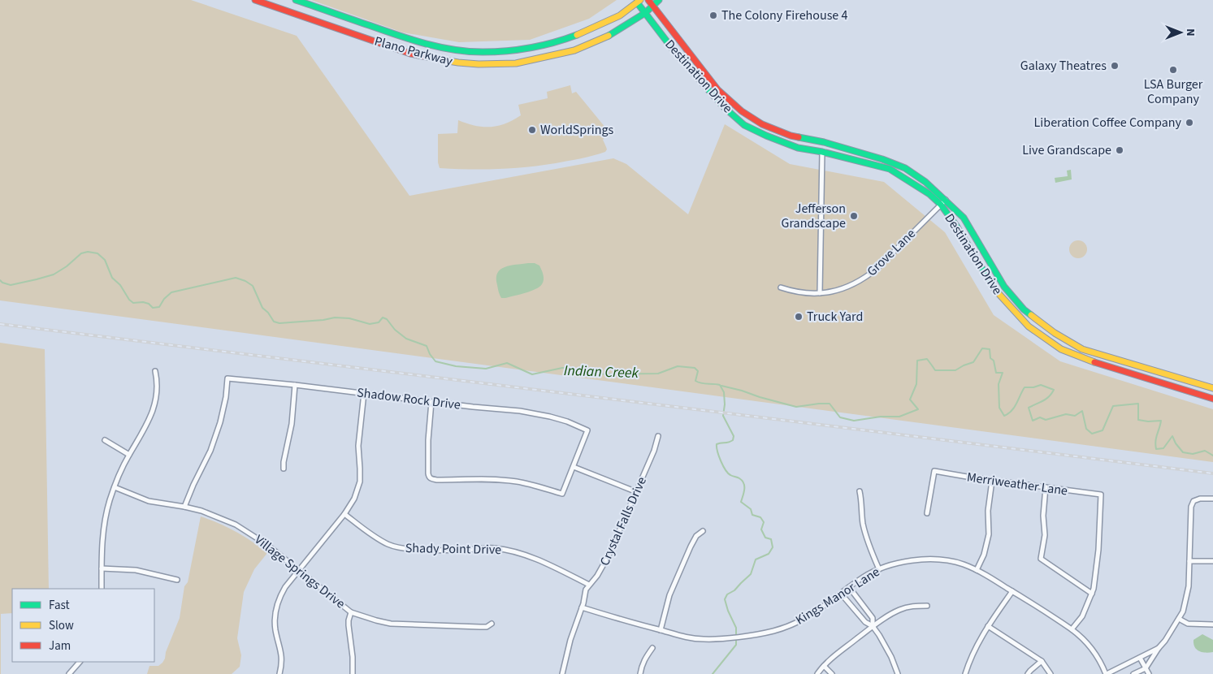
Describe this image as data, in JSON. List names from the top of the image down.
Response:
{
  "streets": {
    "street": [
      "Plano Parkway",
      "Destination Drive",
      "Grove Lane",
      "Shadow Rock Drive",
      "Merriweather Lane",
      "Crystal Falls Drive",
      "Shady Point Drive",
      "Village Springs Drive",
      "Kings Manor Lane"
    ]
  },
  "crossings": [
    ["Plano Parkway", "Destination Drive"],
    ["Destination Drive", "Grove Lane"],
    ["Shadow Rock Drive", "Village Springs Drive"],
    ["Crystal Falls Drive", "Shady Point Drive"],
    ["Crystal Falls Drive", "Kings Manor Lane"]
  ],
  "water": ["Indian Creek"],
  "places": [
    "The Colony Firehouse 4",
    "Galaxy Theatres",
    "LSA Burger Company",
    "Liberation Coffee Company",
    "WorldSprings",
    "Live Grandscape",
    "Jefferson Grandscape",
    "Truck Yard"
  ],
  "legend": ["Fast", "Slow", "Jam"],
  "north": "right"
}
